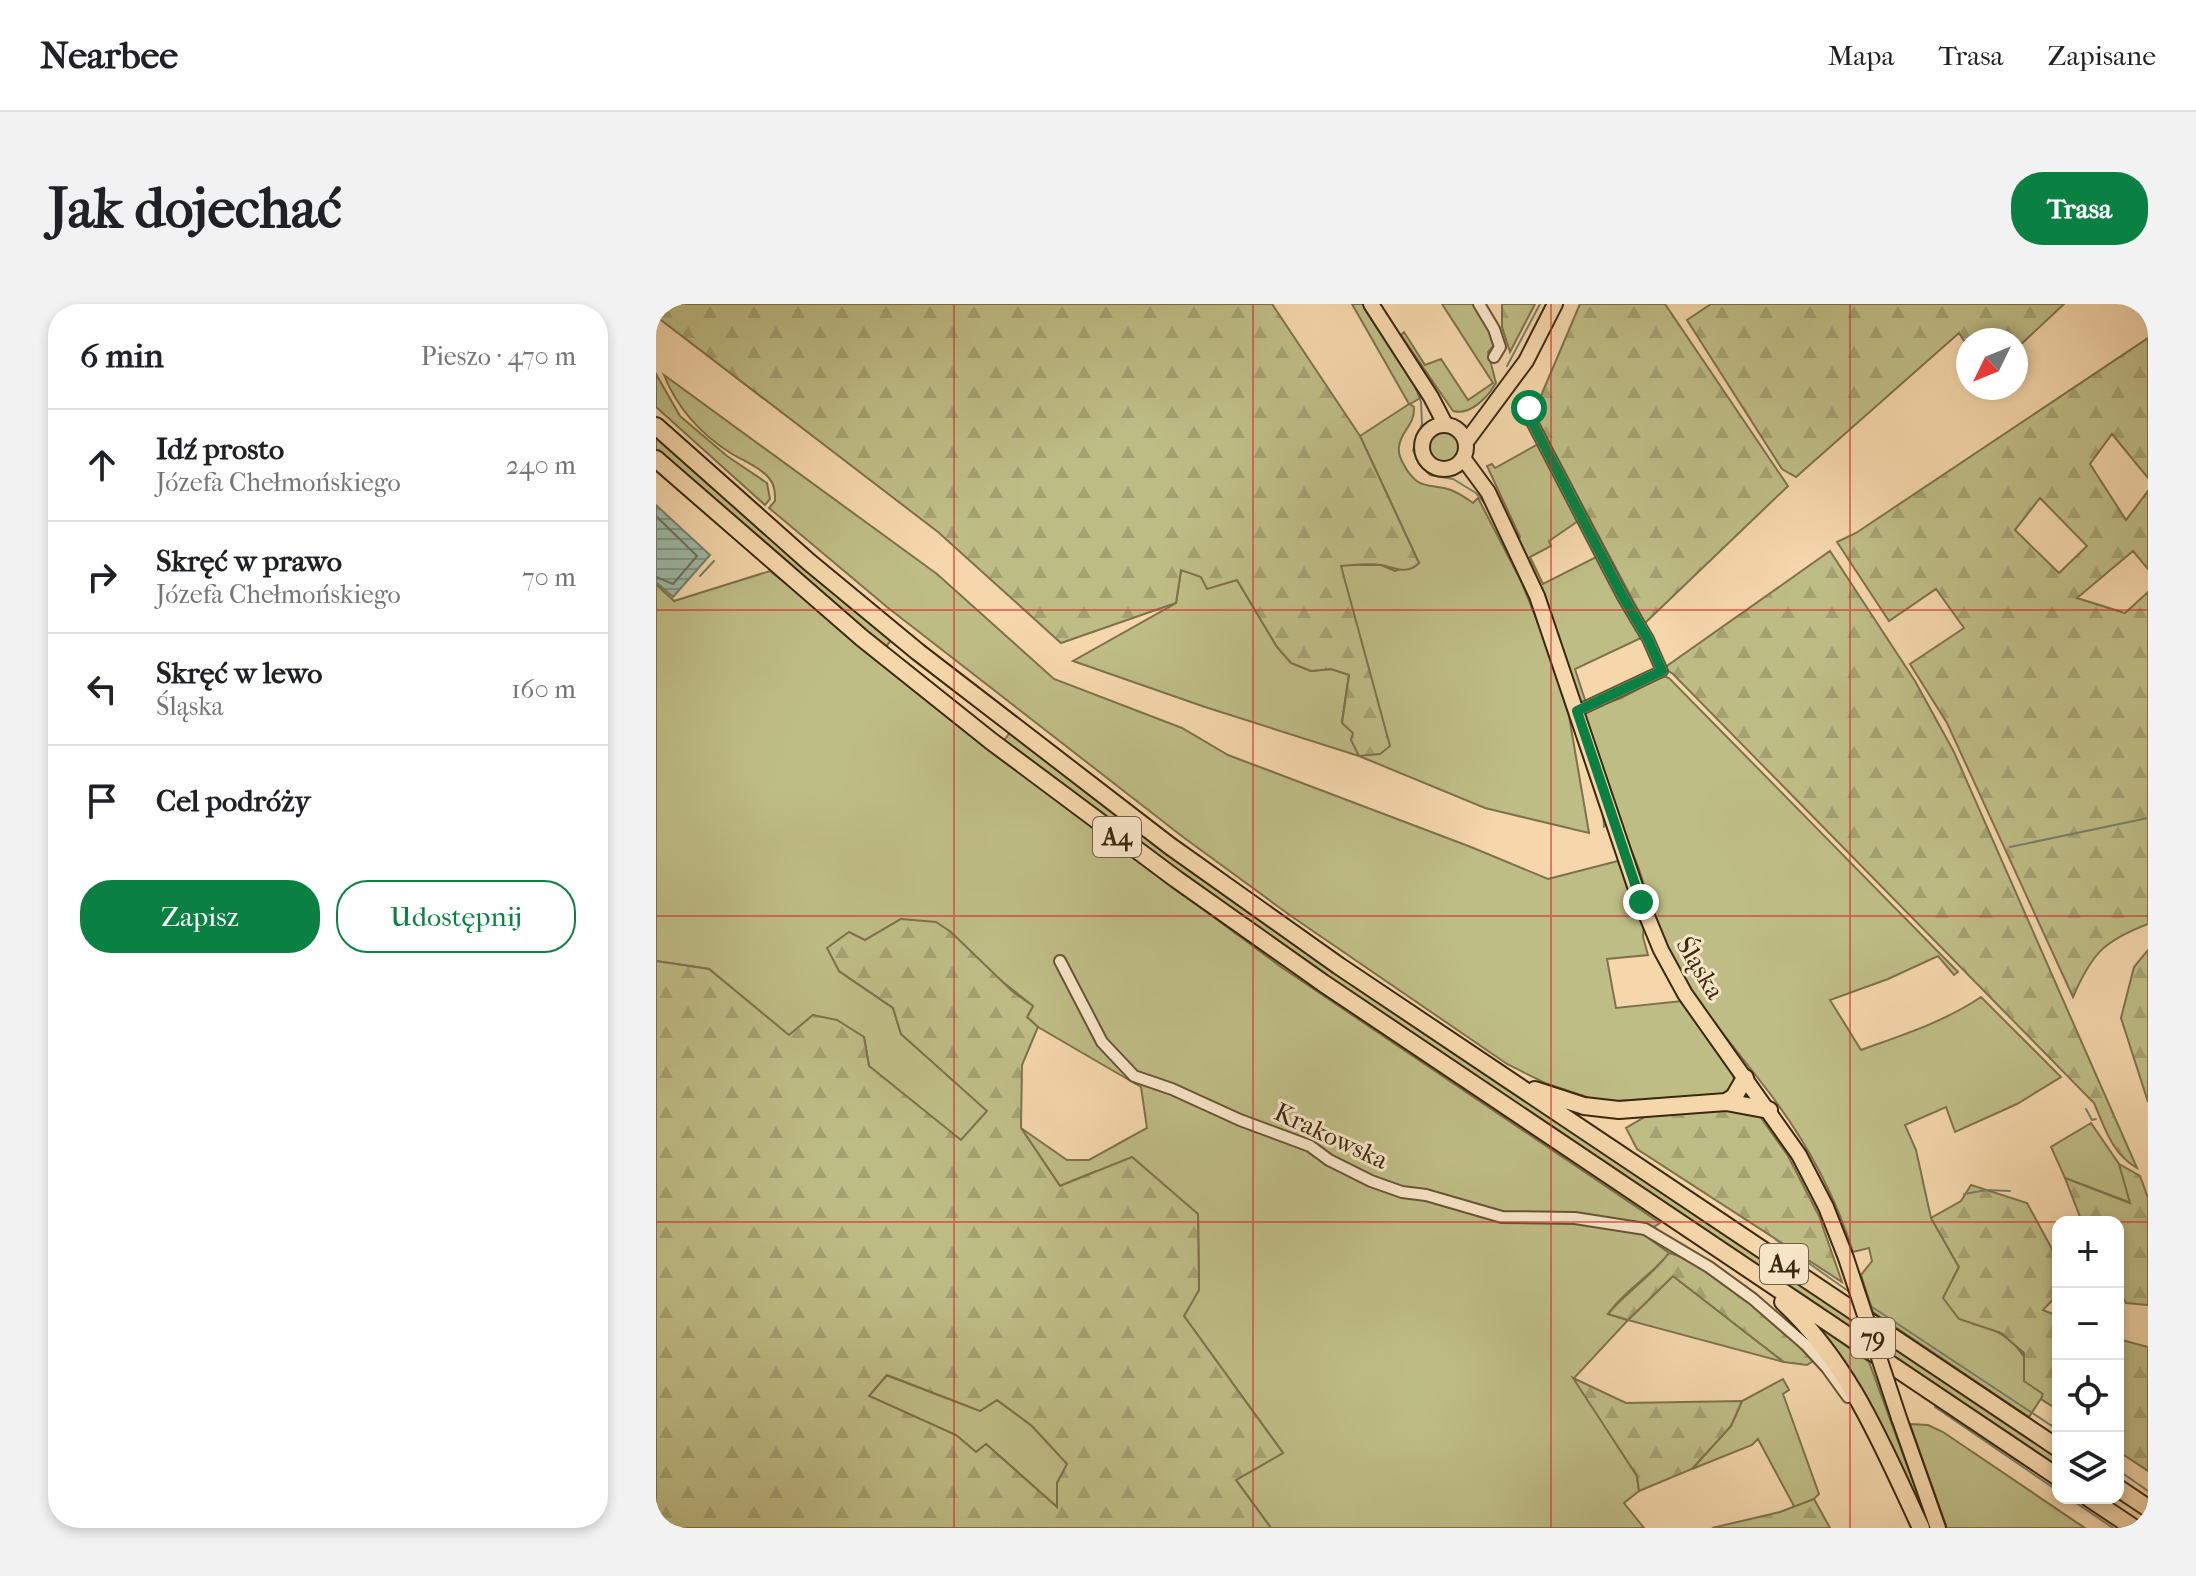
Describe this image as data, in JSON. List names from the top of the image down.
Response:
{
  "streets": {
    "highway": ["A4"],
    "main road": ["Śląska", "79"],
    "street": ["Krakowska"]
  },
  "crossings": [
    ["Śląska", "79"]
  ],
  "north": "bottom left",
  "page": {
    "header": "Nearbee",
    "nav": ["Mapa", "Trasa", "Zapisane"],
    "buttons": [
      "Trasa",
      ["Zapisz", "Udostępnij"]
    ],
    "title": "Jak dojechać",
    "heading": ["6 min", "Pieszo · 470 m"],
    "list": [
      ["Idź prosto", "Józefa Chełmońskiego", "240 m"],
      ["Skręć w prawo", "Józefa Chełmońskiego", "70 m"],
      ["Skręć w lewo", "Śląska", "160 m"],
      "Cel podróży"
    ],
    "map_buttons": ["+", "−"]
  }
}
